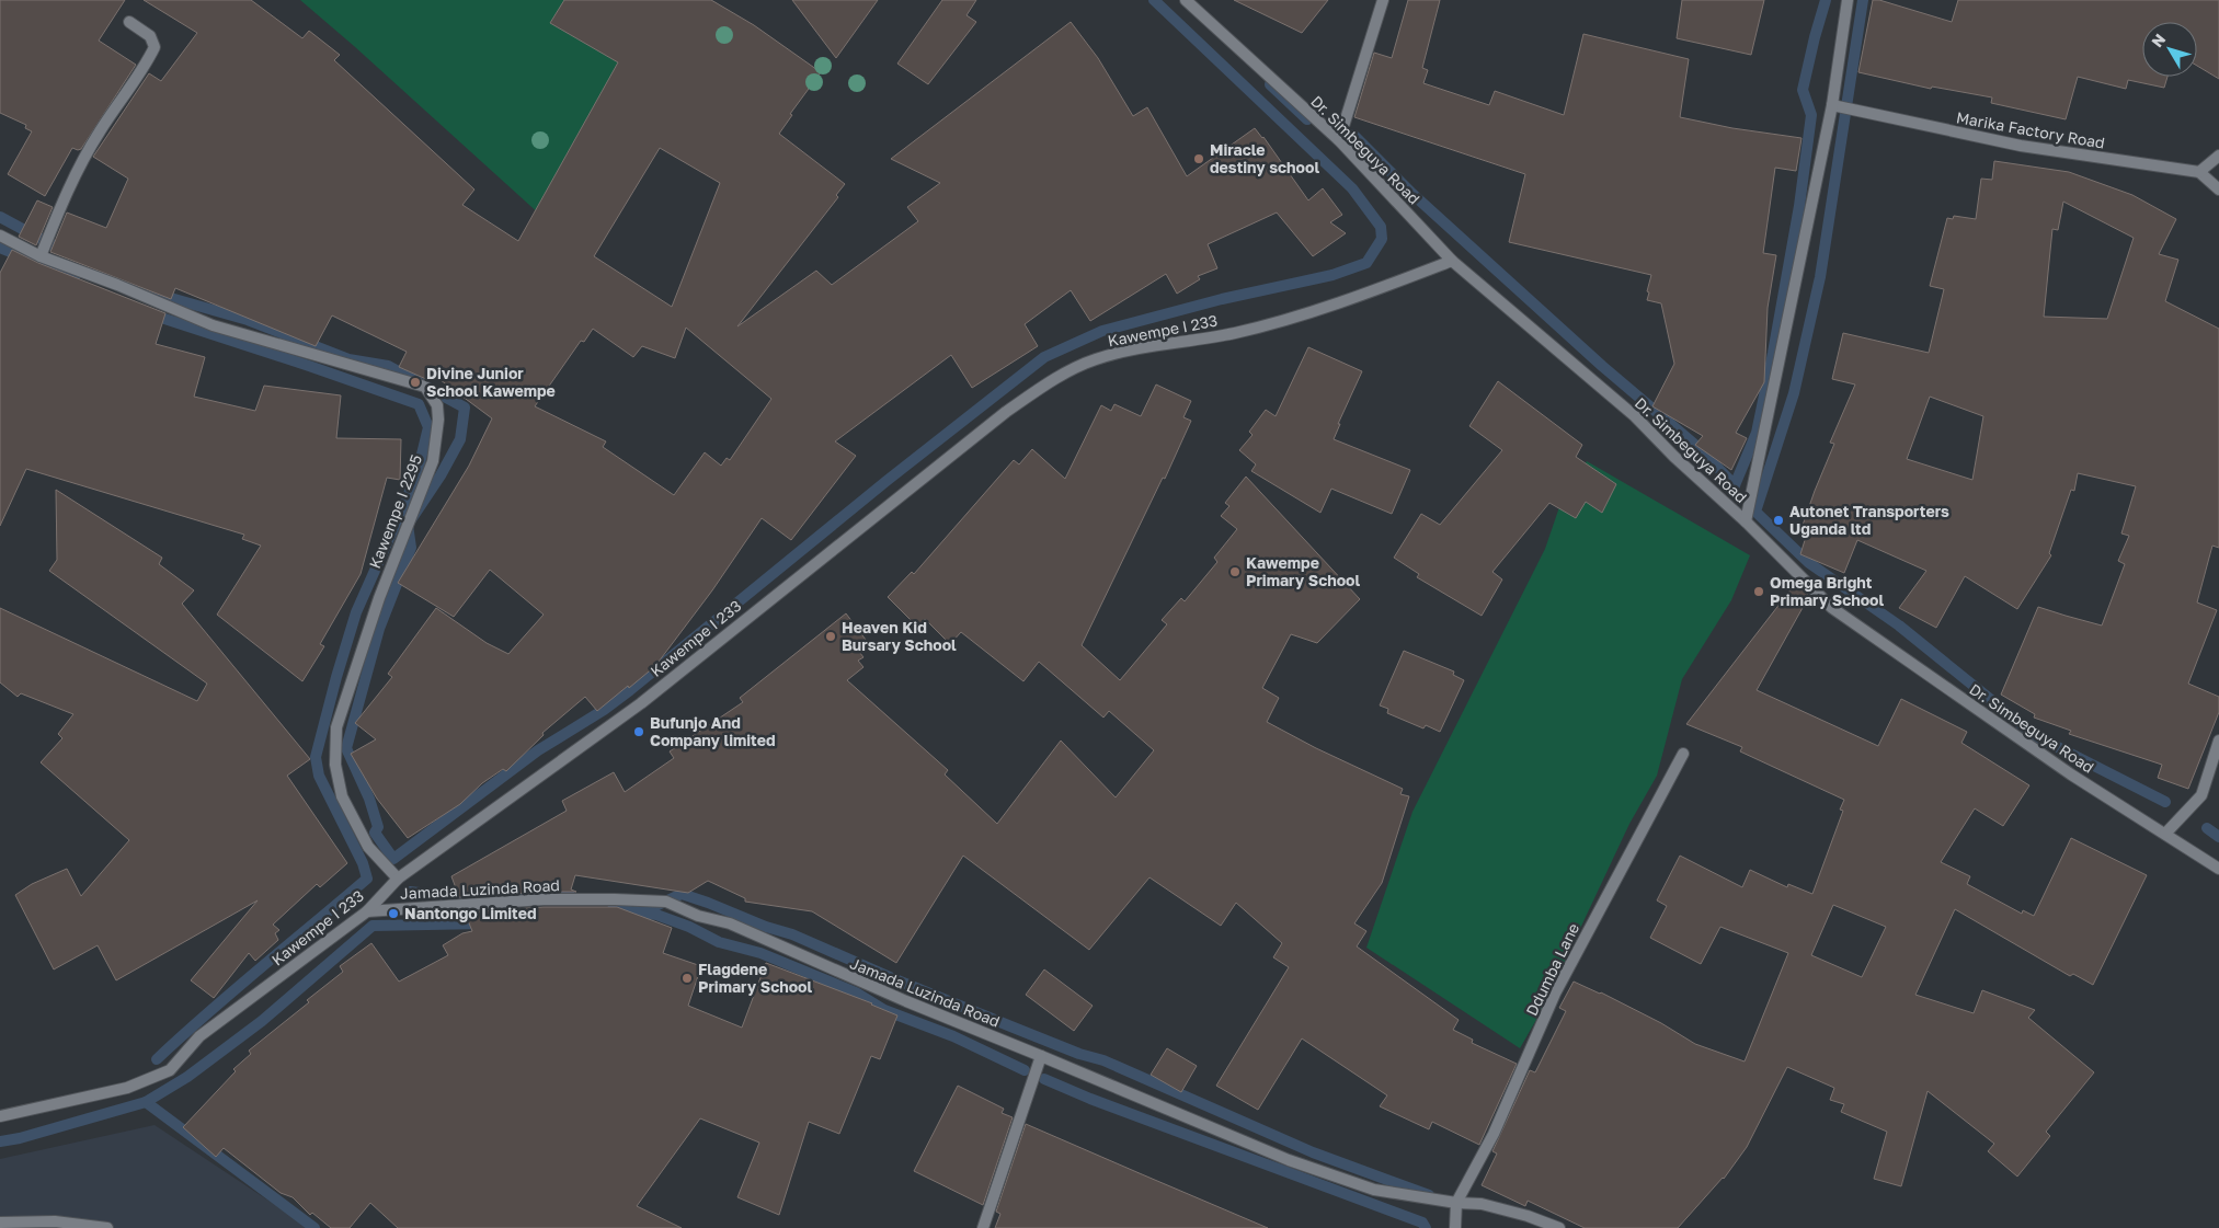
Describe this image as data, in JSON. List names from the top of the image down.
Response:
{
  "streets": {
    "street": [
      "Marika Factory Road",
      "Dr. Simbeguya Road",
      "Kawempe I 233",
      "Kawempe I 2295",
      "Jamada Luzinda Road",
      "Ddumba Lane"
    ]
  },
  "crossings": [
    ["Dr. Simbeguya Road", "Kawempe I 233"],
    ["Kawempe I 233", "Kawempe I 2295"],
    ["Kawempe I 233", "Jamada Luzinda Road"],
    ["Jamada Luzinda Road", "Ddumba Lane"]
  ],
  "places": [
    "Miracle destiny school",
    "Divine Junior School Kawempe",
    "Autonet Transporters Uganda ltd",
    "Kawempe Primary School",
    "Omega Bright Primary School",
    "Heaven Kid Bursary School",
    "Bufunjo And Company limited",
    "Nantongo Limited",
    "Flagdene Primary School"
  ],
  "north": "top left"
}
